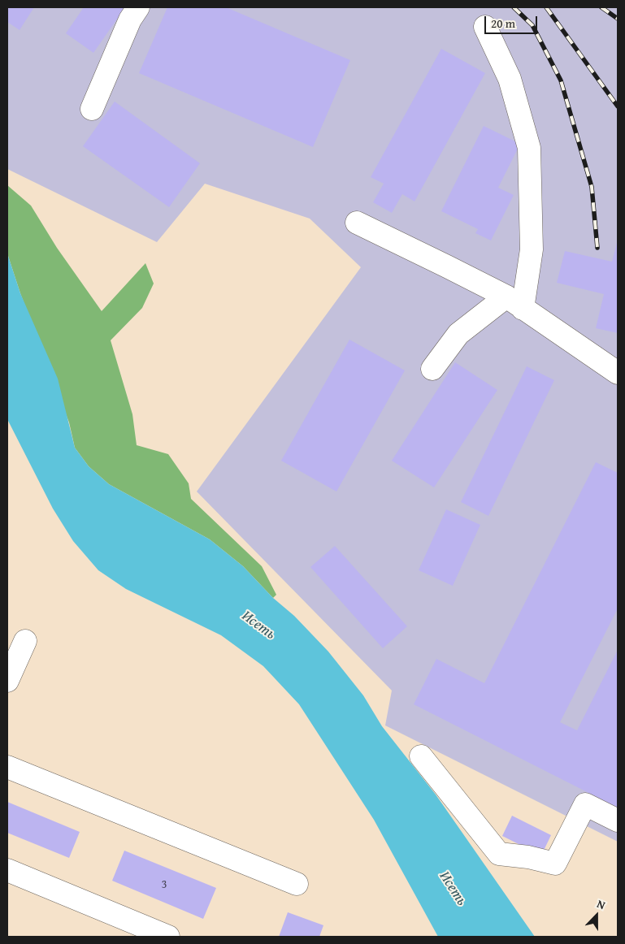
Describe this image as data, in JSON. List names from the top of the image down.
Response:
{
  "water": ["Исеть"],
  "house_numbers": ["3"],
  "scale_bar": "20 m",
  "north": "top"
}
